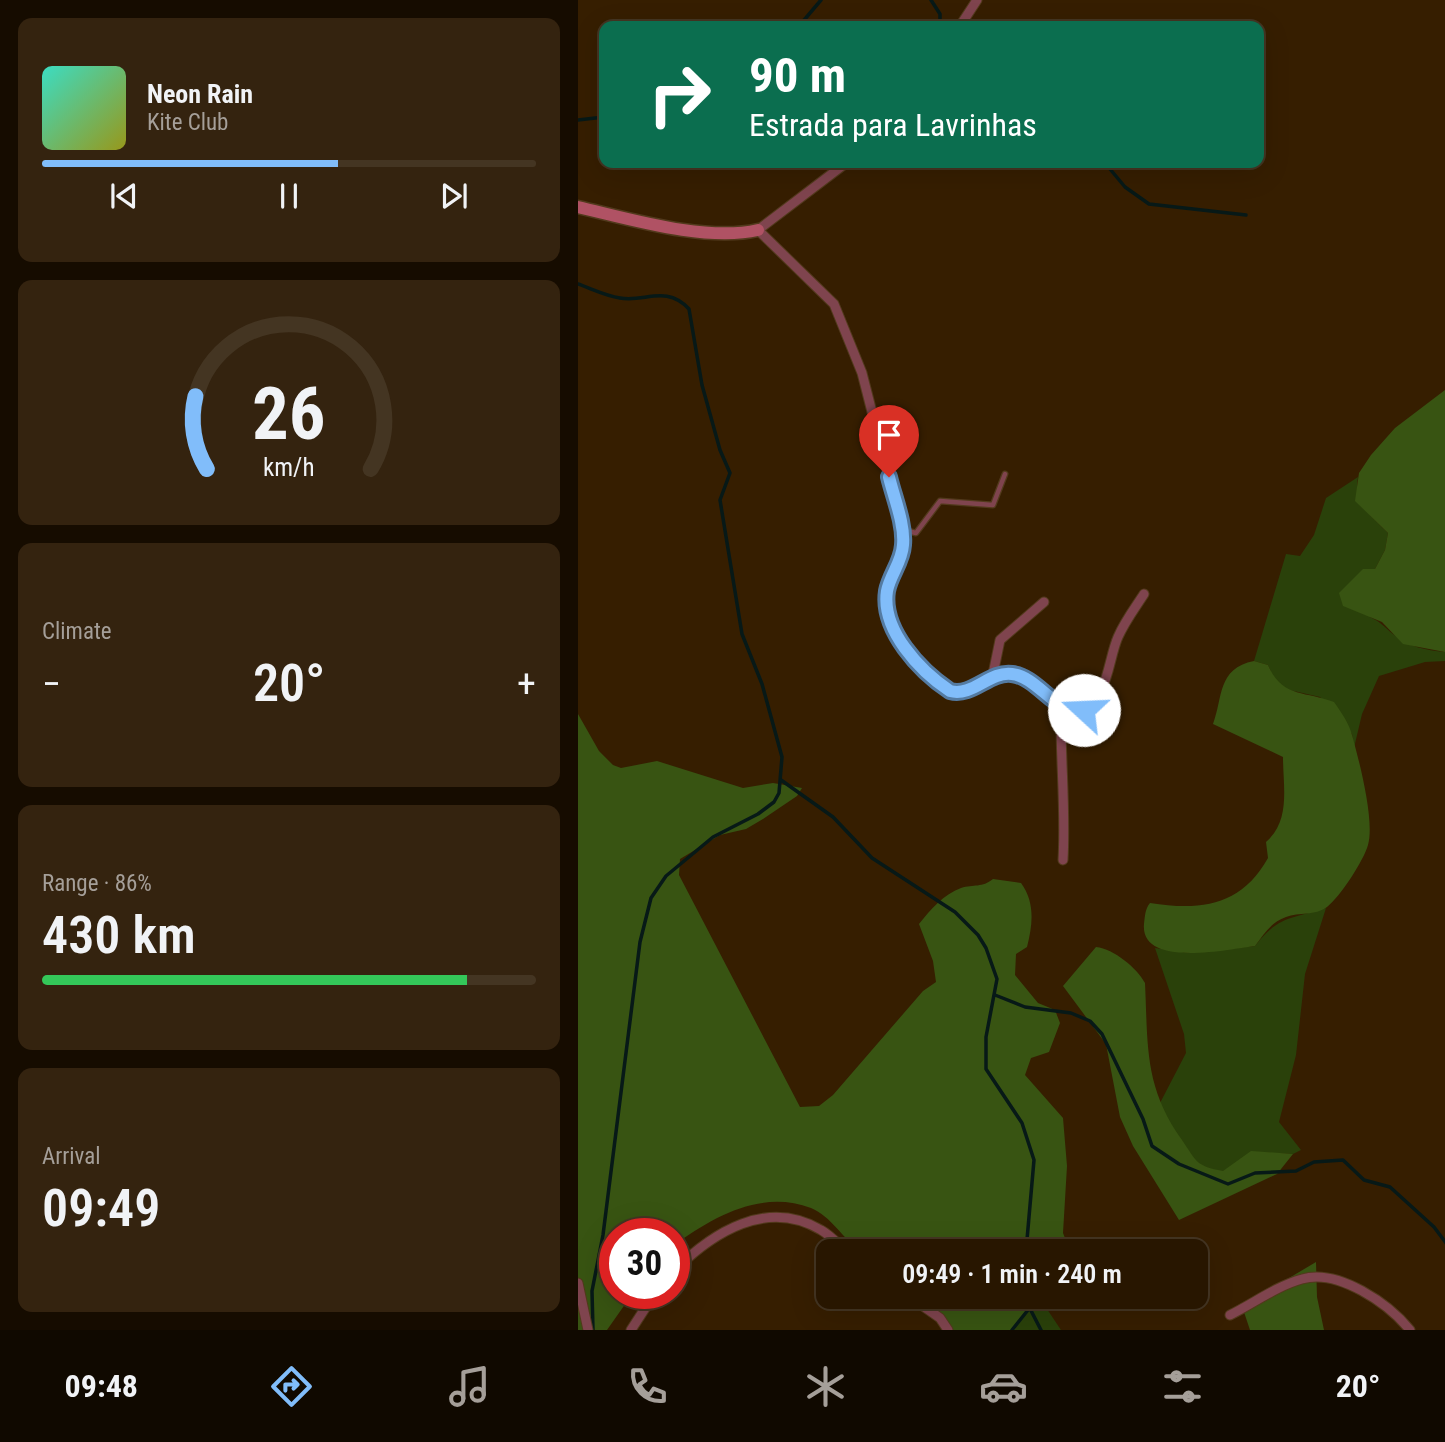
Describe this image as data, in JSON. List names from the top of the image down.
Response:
{
  "page": {
    "turn": ["90 m", "Estrada para Lavrinhas"],
    "song": ["Neon Rain", "Kite Club"],
    "tile": [
      "Climate",
      ["Range · 86%", "430 km"],
      ["Arrival", "09:49"]
    ],
    "heat": ["−", "20°", "+"],
    "limit": "30",
    "trip": "09:49 · 1 min · 240 m",
    "tabs": ["09:48", "20°"],
    "gauge": ["26", "km/h"]
  }
}
